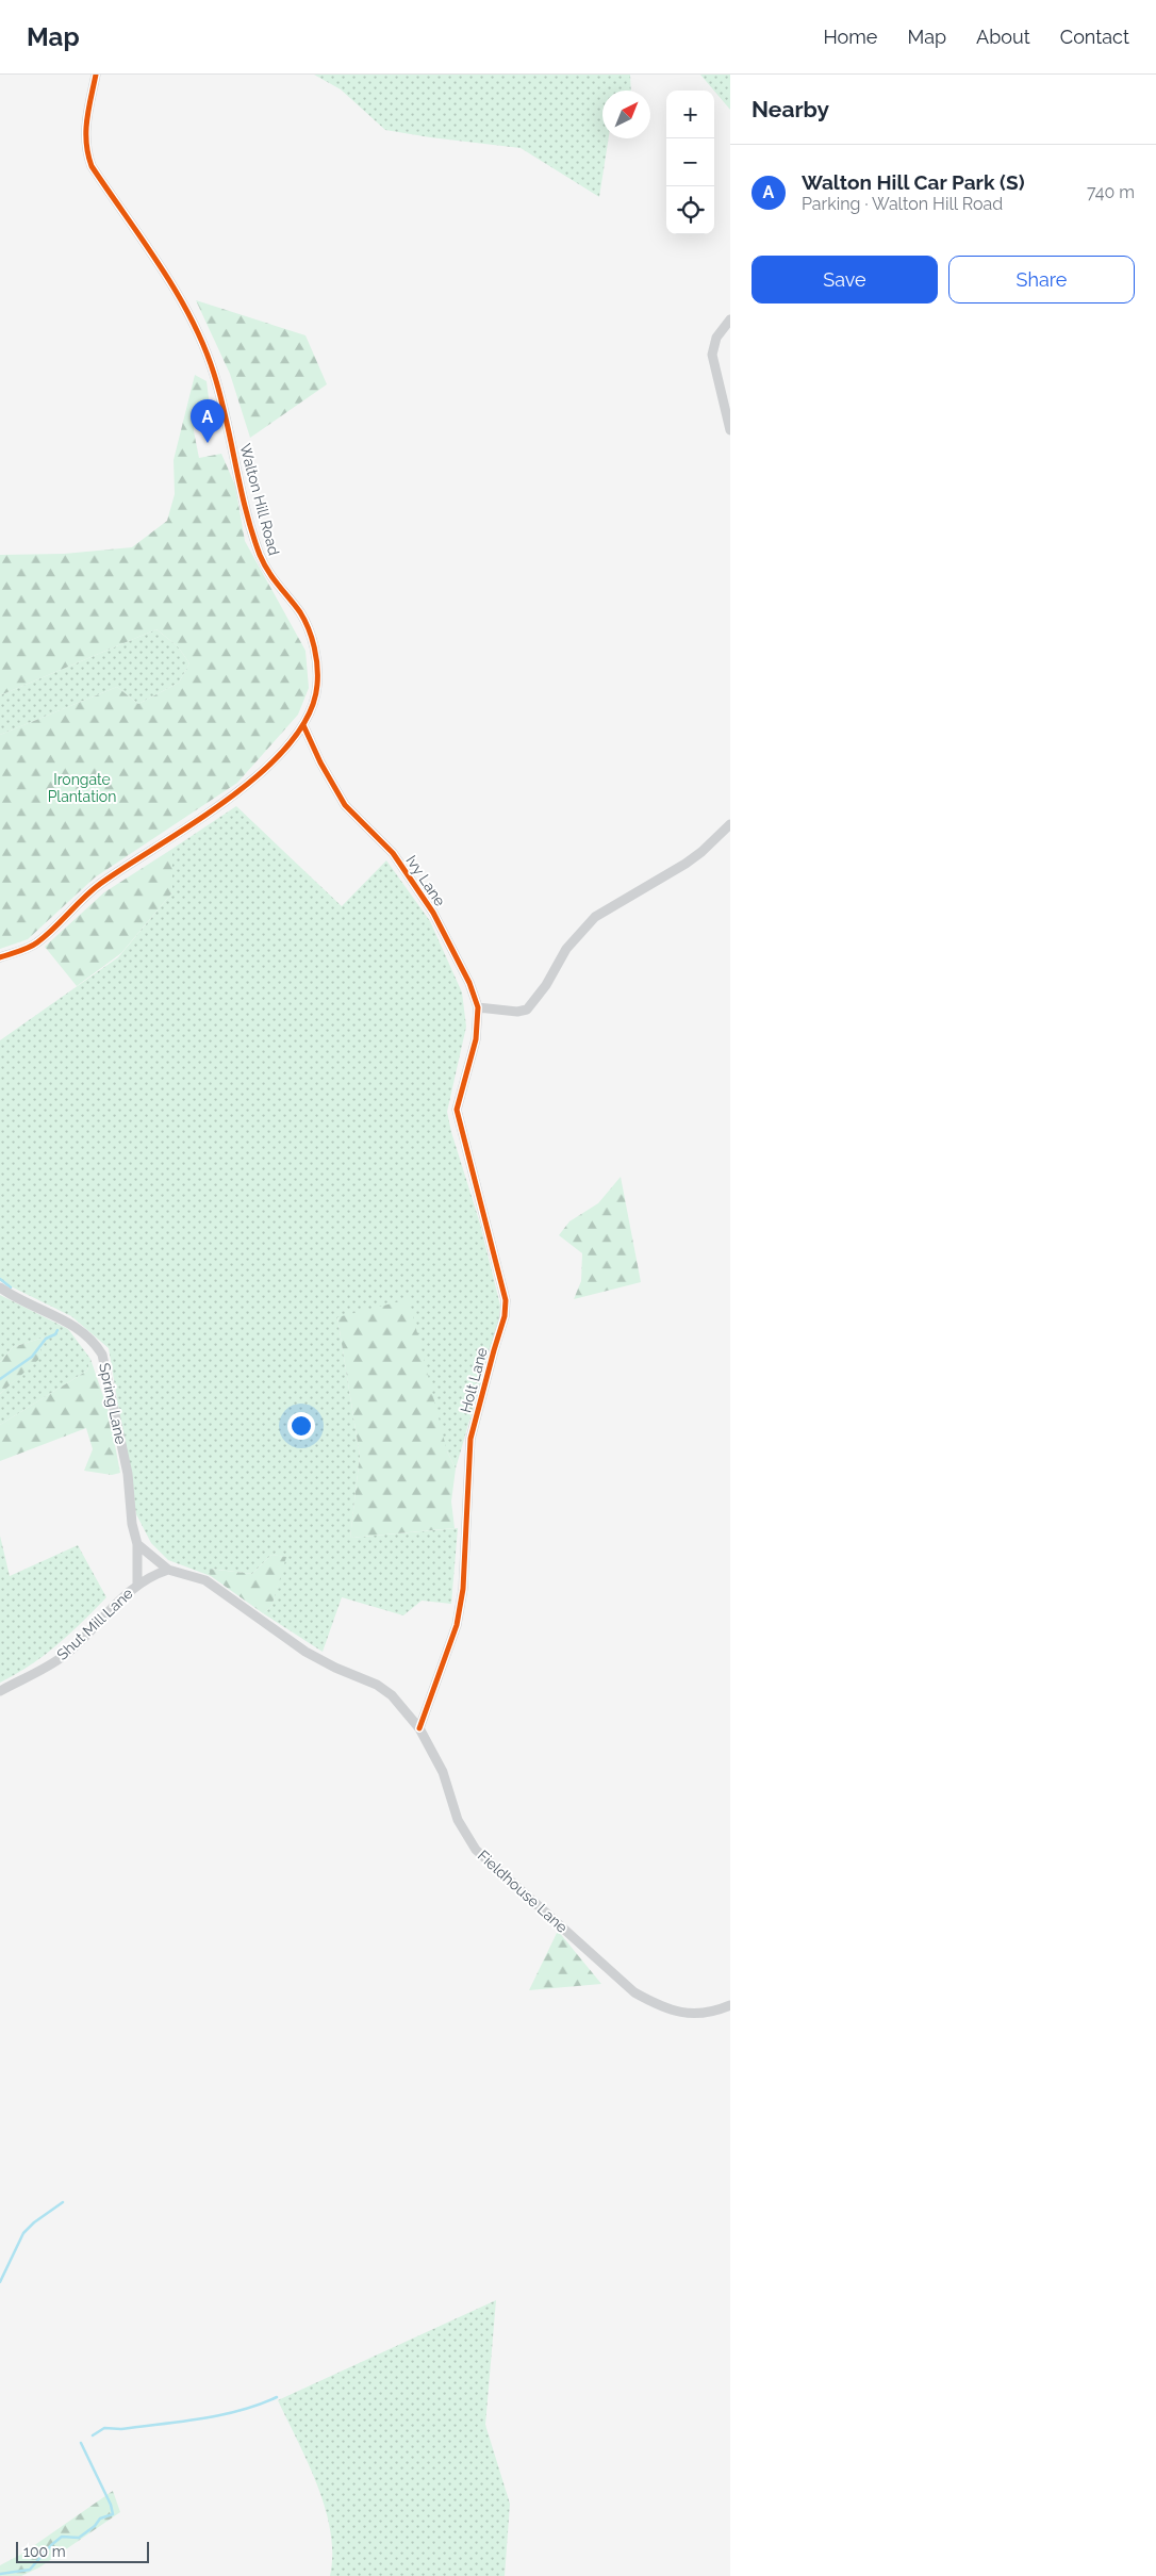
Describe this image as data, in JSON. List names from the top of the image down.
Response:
{
  "streets": {
    "street": [
      "Walton Hill Road",
      "Ivy Lane",
      "Holt Lane",
      "Spring Lane",
      "Shut Mill Lane",
      "Fieldhouse Lane"
    ]
  },
  "crossings": [
    ["Walton Hill Road", "Ivy Lane"],
    ["Ivy Lane", "Holt Lane"],
    ["Holt Lane", "Fieldhouse Lane"],
    ["Spring Lane", "Shut Mill Lane"],
    ["Shut Mill Lane", "Fieldhouse Lane"]
  ],
  "parks": ["Irongate Plantation"],
  "scale_bar": "100 m",
  "north": "top right",
  "page": {
    "header": "Map",
    "nav": [
      "Home",
      "Map",
      "About",
      "Contact"
    ],
    "heading": "Nearby",
    "map_buttons": ["+", "−"],
    "list": [
      {
        "mark": "A",
        "name": "Walton Hill Car Park (S)",
        "note": "Parking · Walton Hill Road",
        "value": "740 m"
      }
    ],
    "buttons": ["Save", "Share"],
    "pins": "A",
    "scale": "100 m"
  }
}
